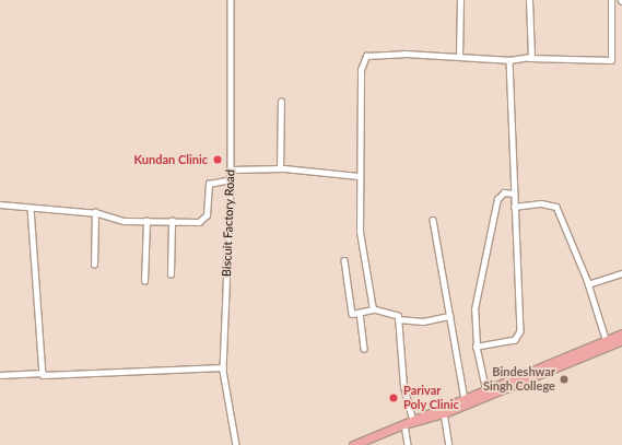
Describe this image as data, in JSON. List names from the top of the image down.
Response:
{
  "streets": {
    "street": ["Biscuit Factory Road"]
  },
  "places": ["Kundan Clinic", "Bindeshwar Singh College", "Parivar Poly Clinic"]
}
